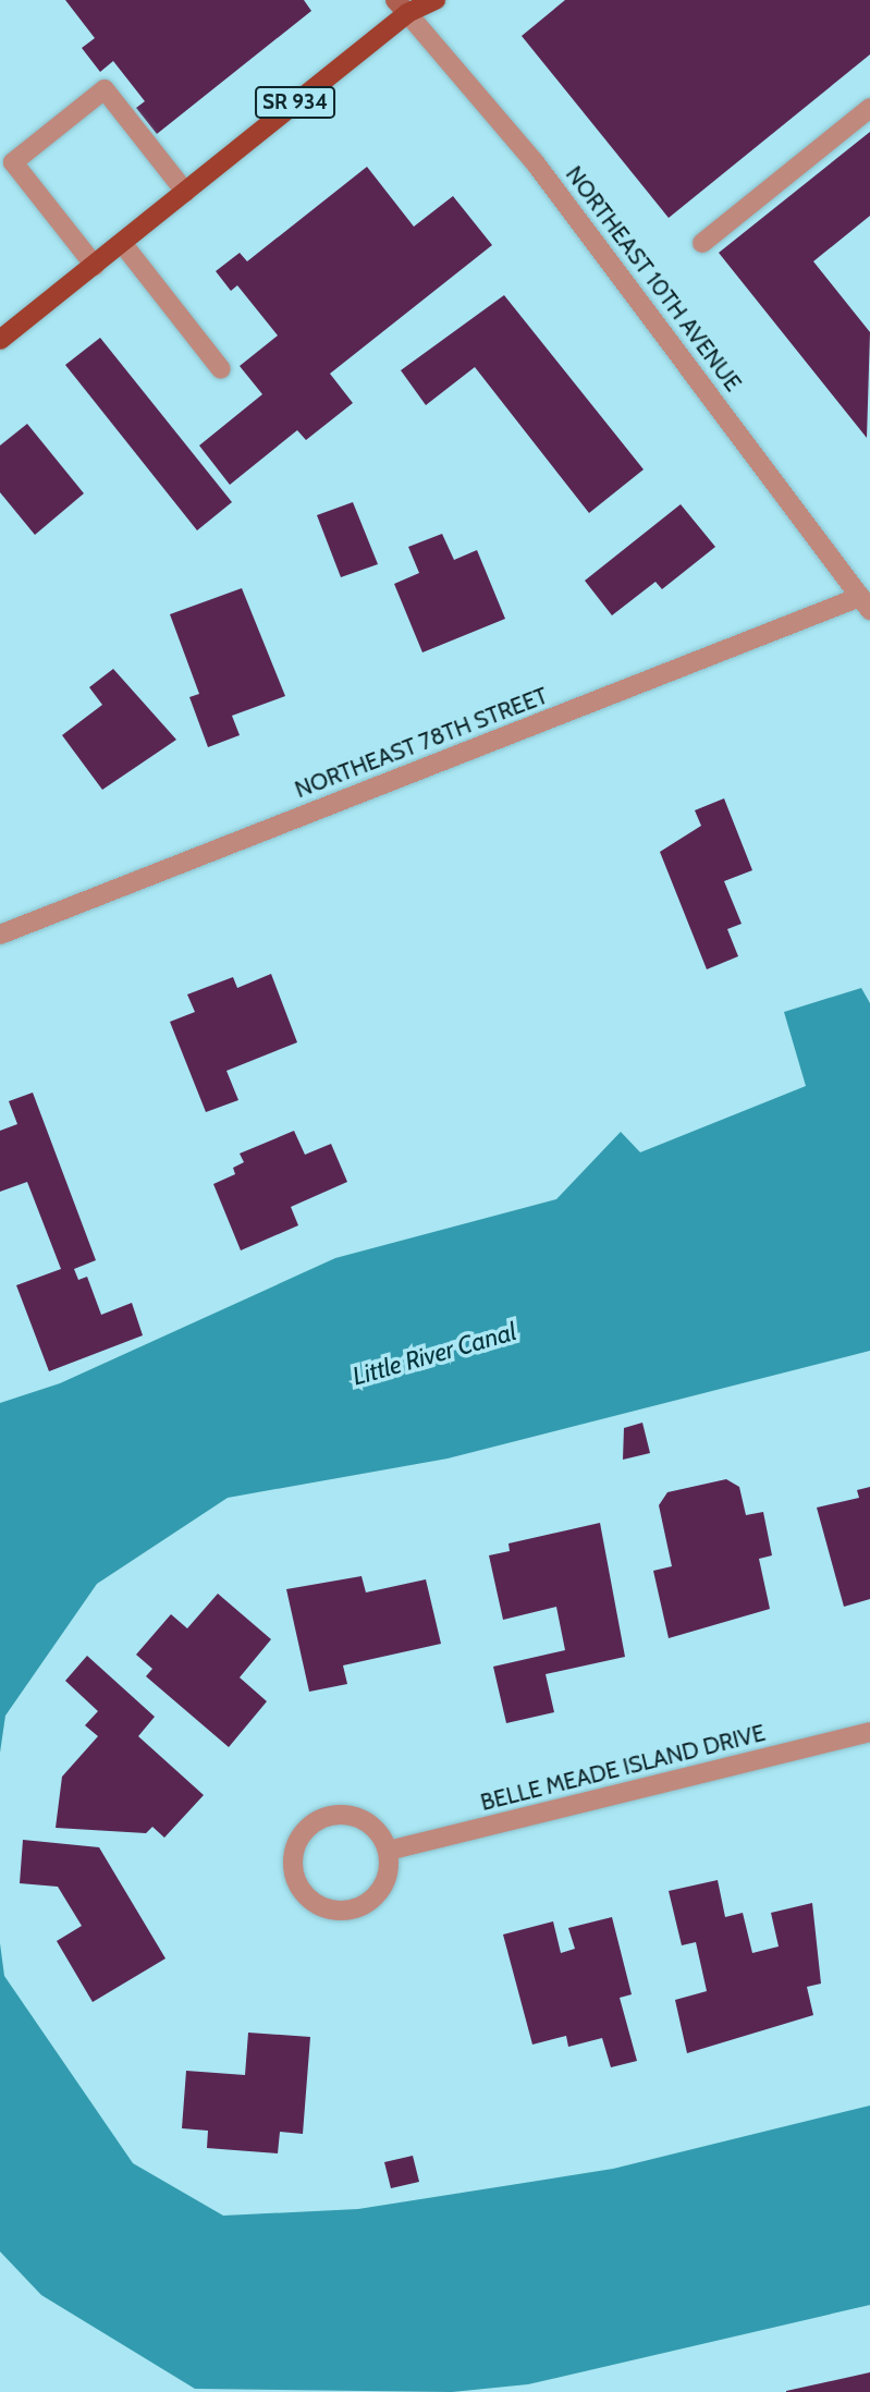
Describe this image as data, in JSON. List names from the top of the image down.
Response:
{
  "streets": {
    "main road": ["SR 934"],
    "street": ["NORTHEAST 10TH AVENUE", "NORTHEAST 78TH STREET", "BELLE MEADE ISLAND DRIVE"]
  },
  "crossings": [
    ["SR 934", "NORTHEAST 10TH AVENUE"],
    ["NORTHEAST 10TH AVENUE", "NORTHEAST 78TH STREET"]
  ],
  "water": ["Little River Canal"]
}
